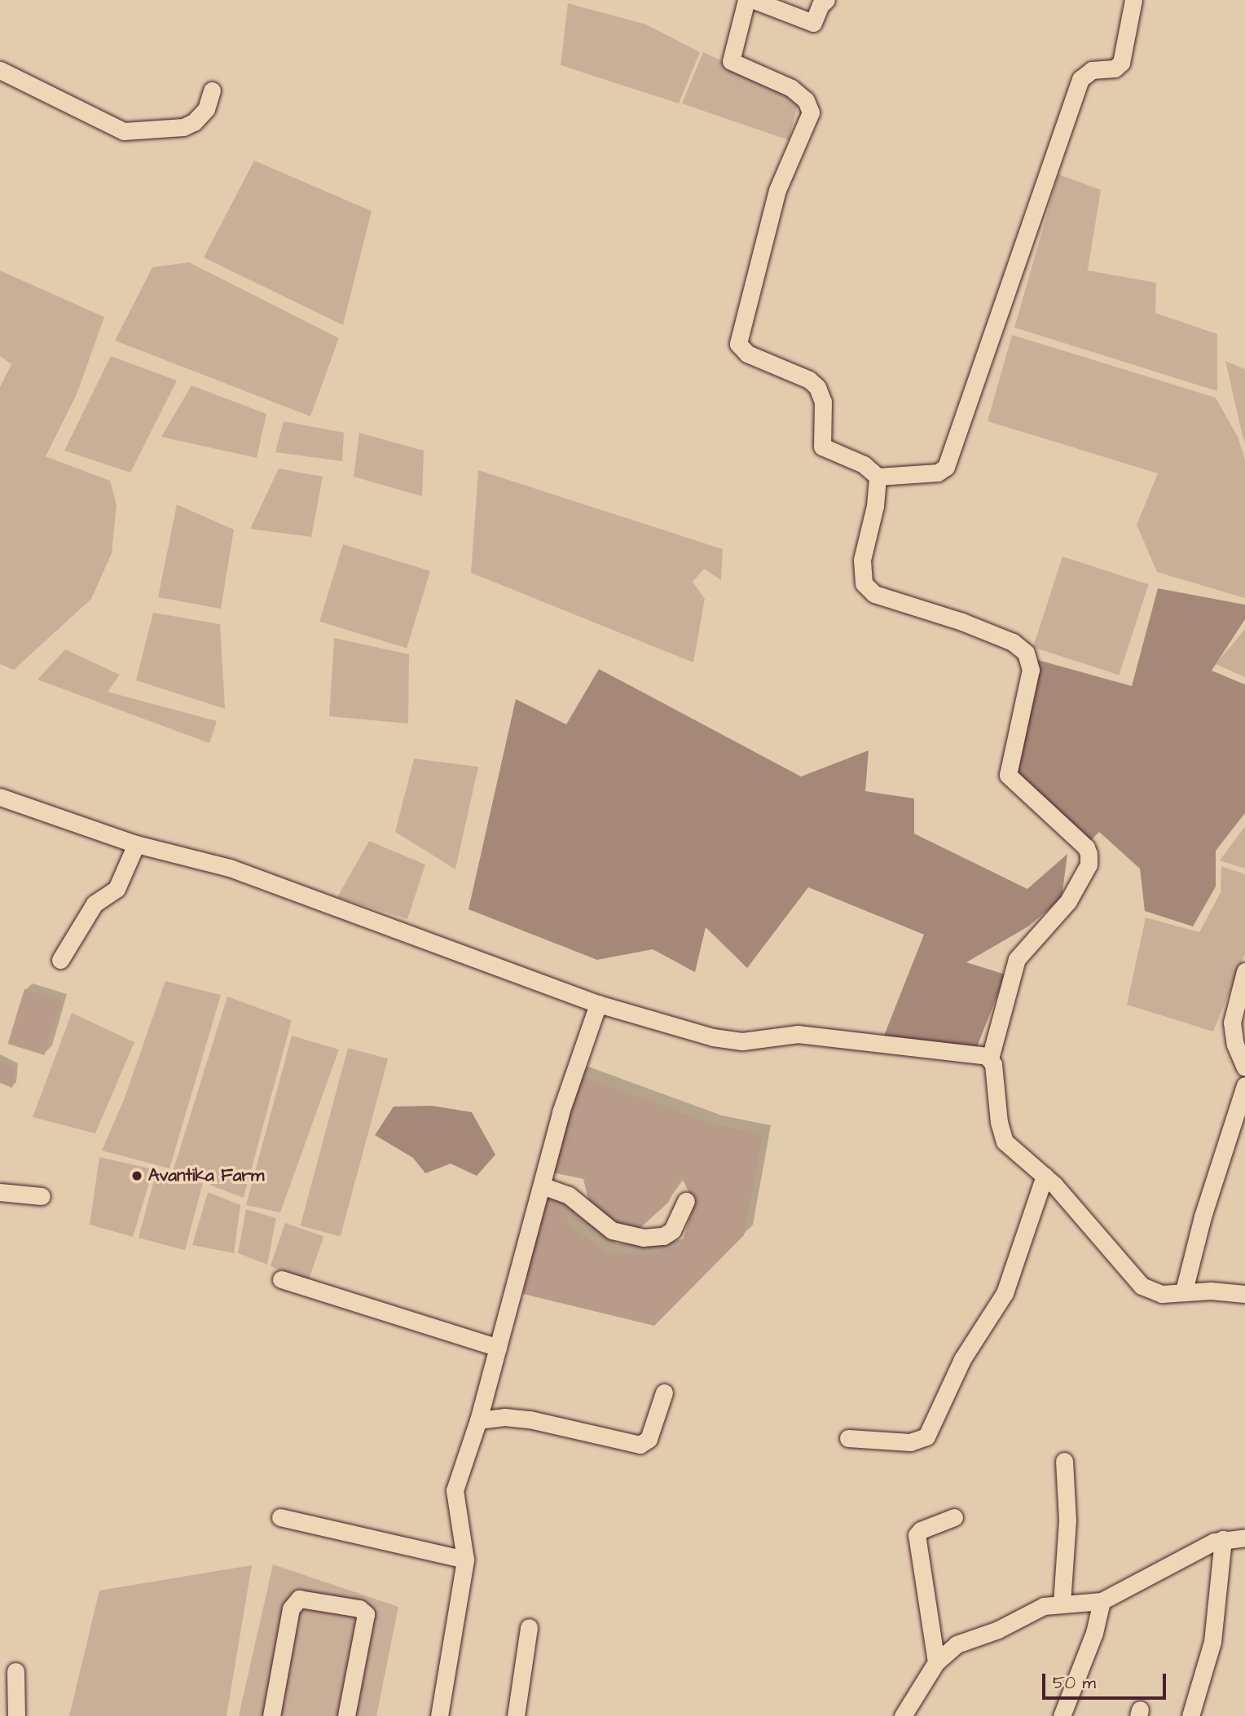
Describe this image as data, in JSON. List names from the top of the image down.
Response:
{
  "places": ["Avantika Farm"],
  "scale_bar": "50 m"
}
